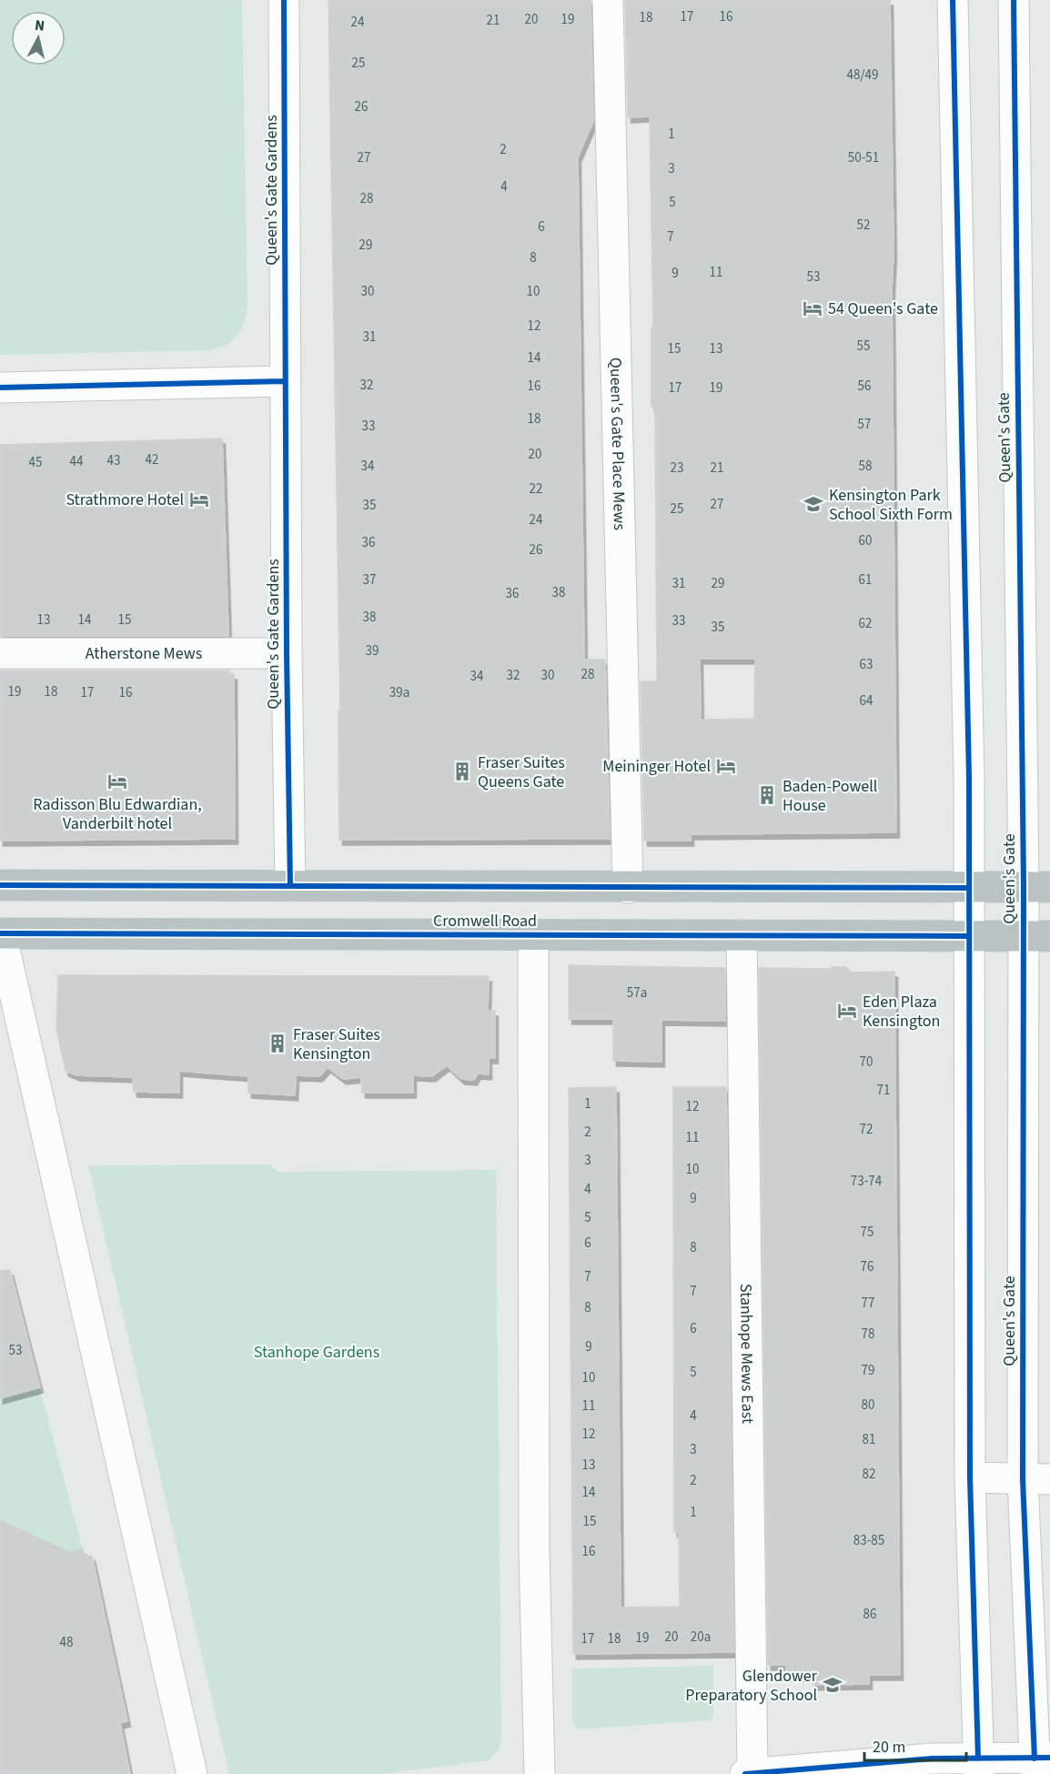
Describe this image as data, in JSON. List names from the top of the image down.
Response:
{
  "streets": {
    "highway": ["Cromwell Road"],
    "street": [
      "Queen's Gate Gardens",
      "Queen's Gate",
      "Queen's Gate Place Mews",
      "Atherstone Mews",
      "Stanhope Mews East"
    ]
  },
  "crossings": [
    ["Queen's Gate Gardens", "Atherstone Mews"],
    ["Queen's Gate Gardens", "Cromwell Road"],
    ["Queen's Gate", "Cromwell Road"],
    ["Queen's Gate Place Mews", "Cromwell Road"],
    ["Cromwell Road", "Stanhope Mews East"]
  ],
  "parks": ["Stanhope Gardens"],
  "places": {
    "hotel": [
      "54 Queen's Gate",
      "Strathmore Hotel",
      "Meininger Hotel",
      "Radisson Blu Edwardian, Vanderbilt hotel",
      "Eden Plaza Kensington"
    ],
    "school or university": ["Kensington Park School Sixth Form", "Glendower Preparatory School"],
    "building": ["Fraser Suites Queens Gate", "Baden-Powell House", "Fraser Suites Kensington"]
  },
  "house_numbers": [
    "17",
    "16",
    "18",
    "20",
    "19",
    "21",
    "24",
    "25",
    "48/49",
    "26",
    "1",
    "2",
    "27",
    "50-51",
    "3",
    "4",
    "28",
    "5",
    "52",
    "6",
    "7",
    "29",
    "8",
    "11",
    "9",
    "53",
    "30",
    "10",
    "12",
    "31",
    "55",
    "15",
    "13",
    "14",
    "32",
    "16",
    "56",
    "17",
    "19",
    "18",
    "57",
    "33",
    "20",
    "42",
    "43",
    "44",
    "45",
    "34",
    "58",
    "23",
    "21",
    "22",
    "27",
    "35",
    "25",
    "24",
    "60",
    "36",
    "26",
    "37",
    "61",
    "31",
    "29",
    "38",
    "36",
    "38",
    "13",
    "14",
    "15",
    "33",
    "62",
    "35",
    "39",
    "63",
    "28",
    "32",
    "30",
    "34",
    "19",
    "18",
    "17",
    "16",
    "39a",
    "64",
    "57a",
    "70",
    "71",
    "1",
    "12",
    "72",
    "2",
    "11",
    "3",
    "10",
    "73-74",
    "4",
    "9",
    "5",
    "75",
    "6",
    "8",
    "76",
    "7",
    "7",
    "77",
    "8",
    "6",
    "78",
    "9",
    "53",
    "79",
    "5",
    "10",
    "80",
    "11",
    "4",
    "12",
    "81",
    "3",
    "13",
    "82",
    "2",
    "14",
    "1",
    "15",
    "83-85",
    "16",
    "86",
    "20",
    "20a",
    "19",
    "17",
    "18",
    "48"
  ],
  "scale_bar": "20 m",
  "north": "top"
}
